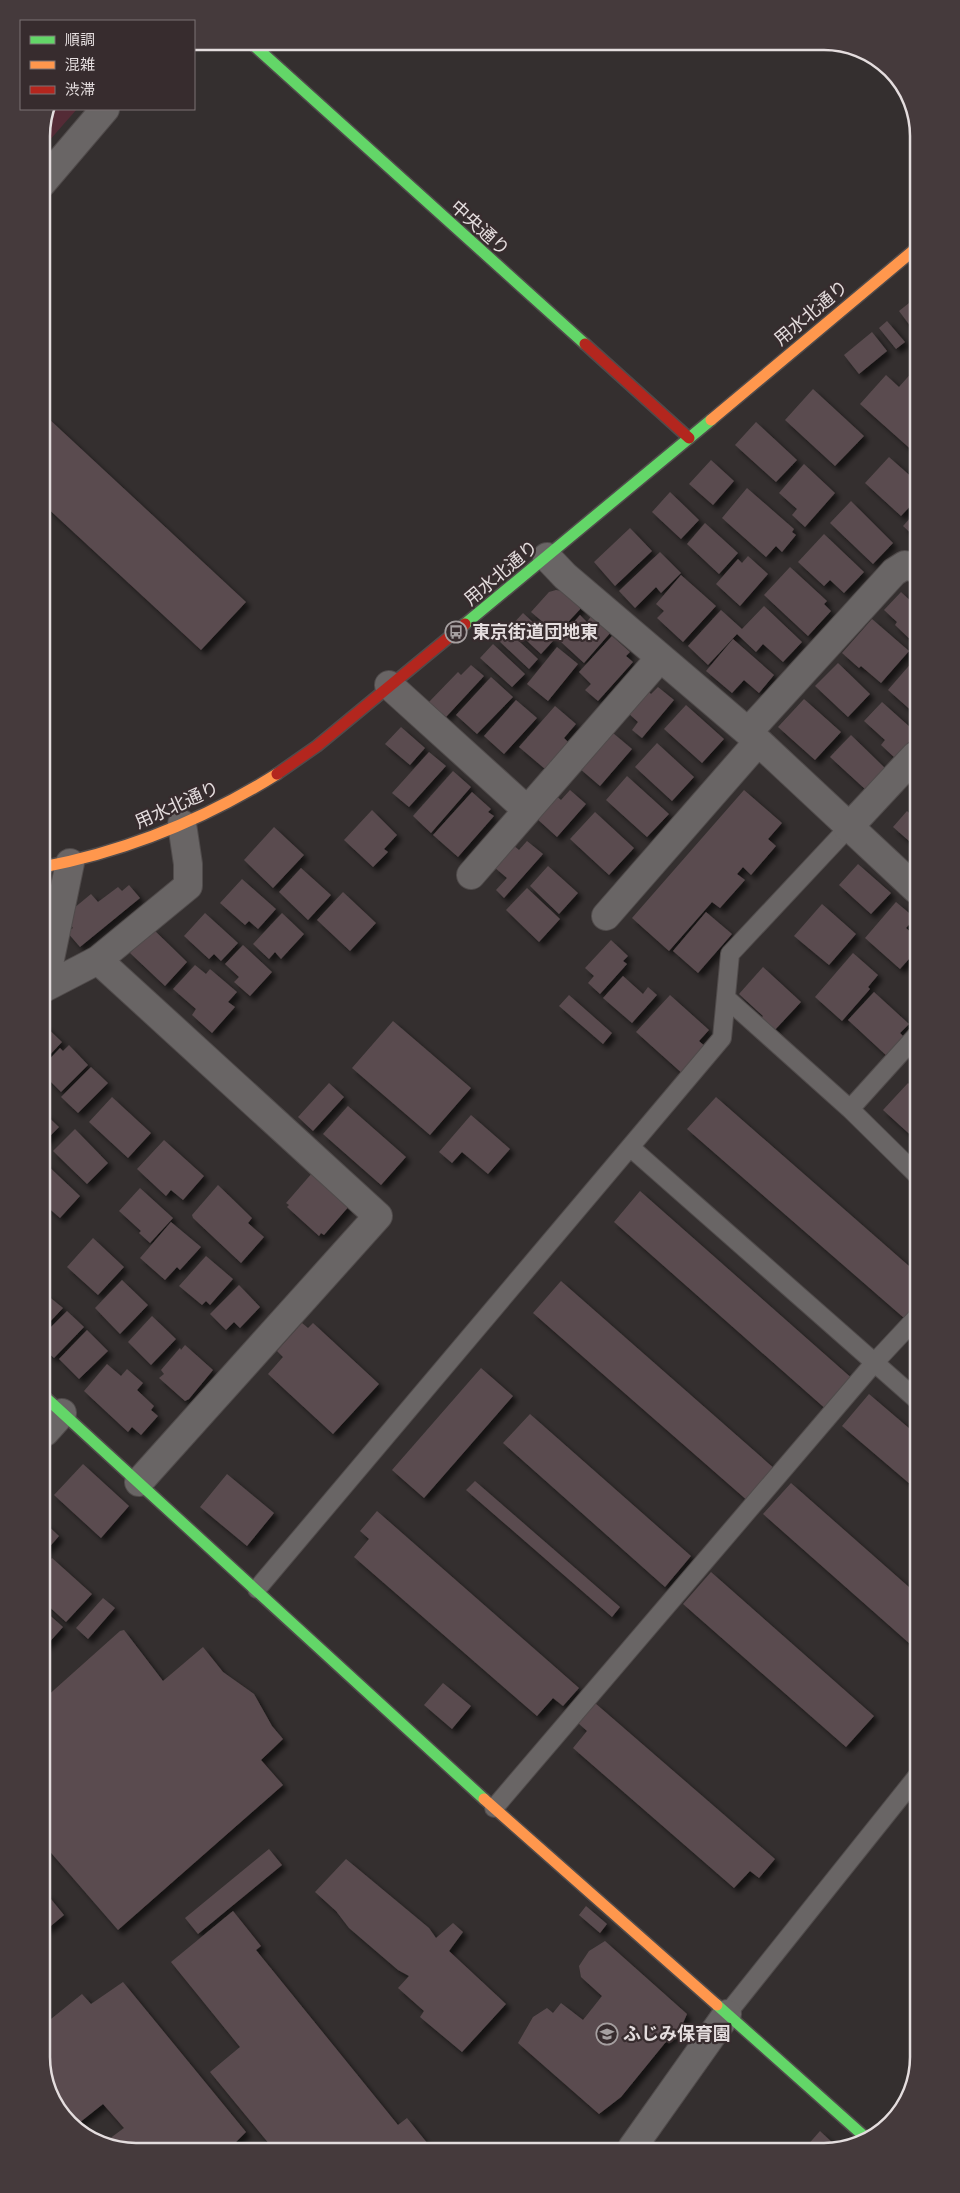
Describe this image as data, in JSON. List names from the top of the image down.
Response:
{
  "streets": {
    "street": ["中央通り", "用水北通り"]
  },
  "crossings": [
    ["中央通り", "用水北通り"]
  ],
  "places": {
    "bus stop": ["東京街道団地東"],
    "school or university": ["ふじみ保育園"]
  },
  "legend": ["順調", "混雑", "渋滞"]
}
